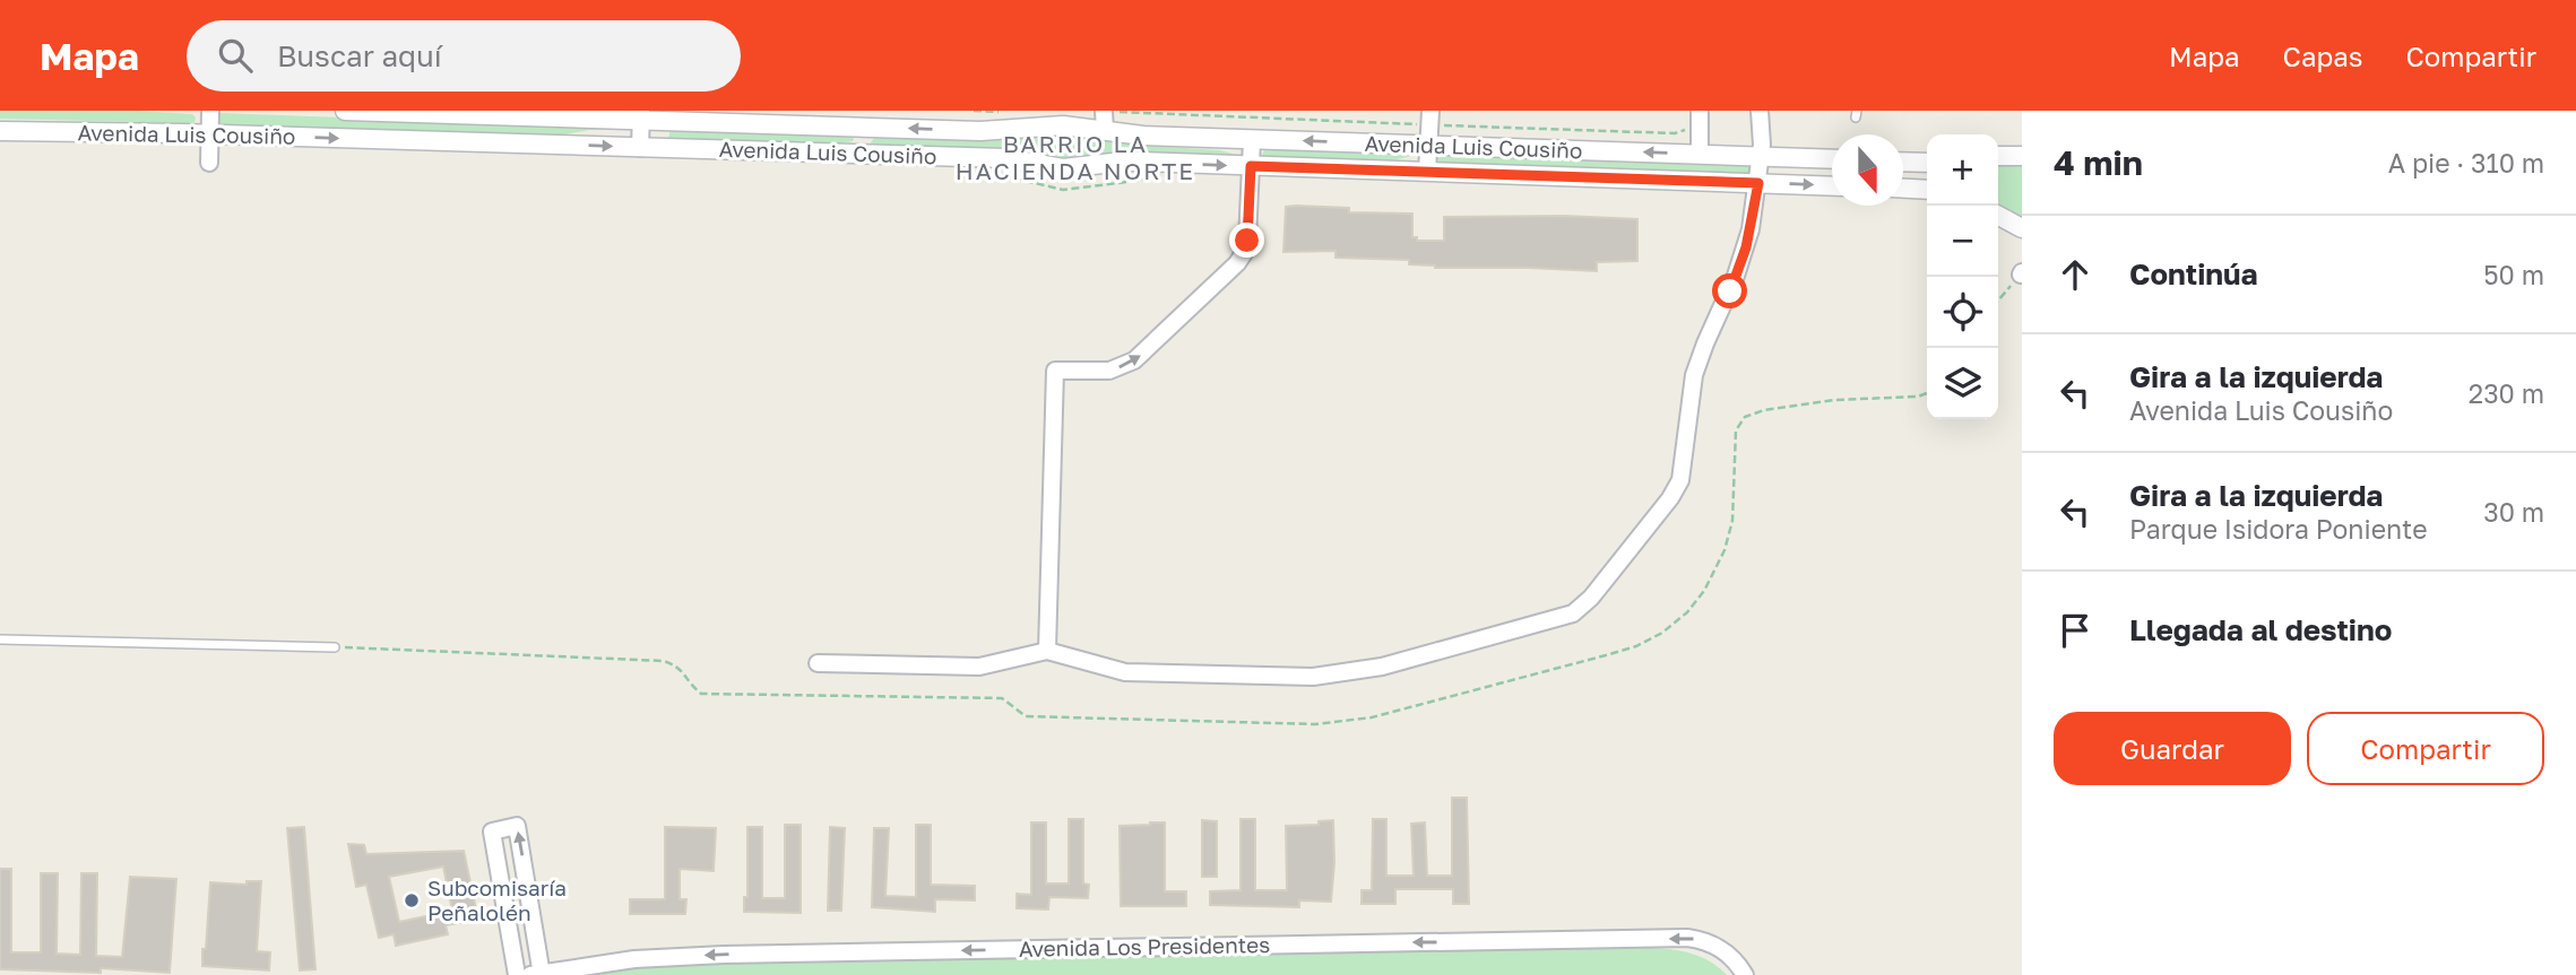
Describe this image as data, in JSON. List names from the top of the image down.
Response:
{
  "streets": {
    "street": ["Avenida Luis Cousiño", "Avenida Los Presidentes"]
  },
  "one_way": ["Avenida Los Presidentes"],
  "districts": ["BARRIO LA HACIENDA NORTE"],
  "places": ["Subcomisaría Peñalolén"],
  "north": "bottom",
  "page": {
    "header": "Mapa",
    "search": "Buscar aquí",
    "nav": ["Mapa", "Capas", "Compartir"],
    "heading": ["4 min", "A pie · 310 m"],
    "map_buttons": ["+", "−"],
    "list": [
      ["Continúa", "50 m"],
      ["Gira a la izquierda", "Avenida Luis Cousiño", "230 m"],
      ["Gira a la izquierda", "Parque Isidora Poniente", "30 m"],
      "Llegada al destino"
    ],
    "buttons": ["Guardar", "Compartir"]
  }
}
